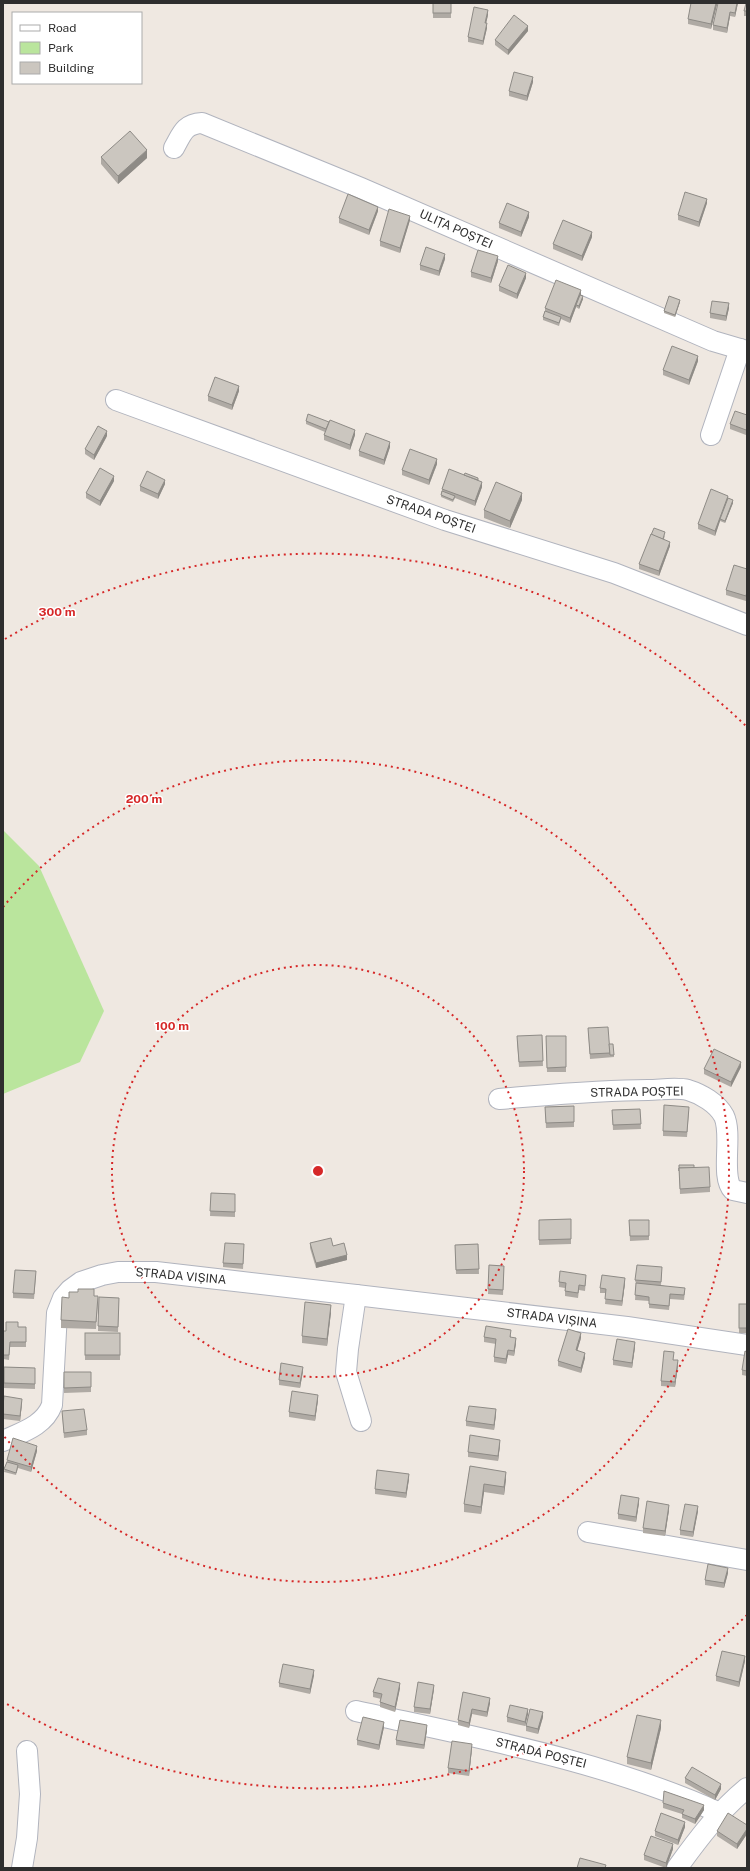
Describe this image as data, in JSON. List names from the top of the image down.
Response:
{
  "streets": {
    "street": ["ULIȚA POȘTEI", "STRADA POȘTEI", "STRADA VIȘINA"]
  },
  "legend": ["Road", "Park", "Building"],
  "rings": ["300 m", "200 m", "100 m"]
}
